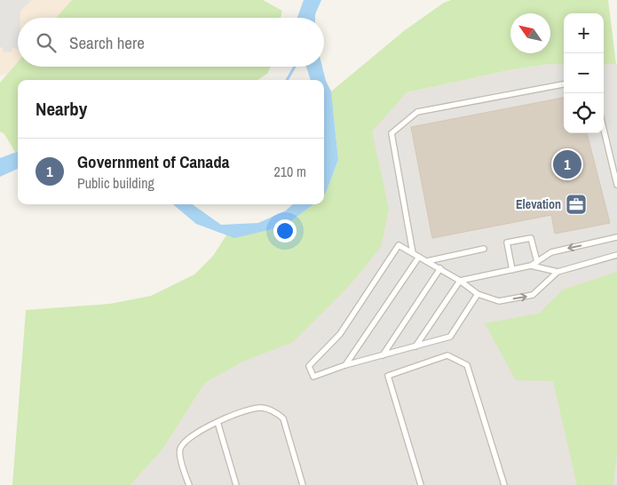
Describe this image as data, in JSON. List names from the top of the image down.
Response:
{
  "places": {
    "office": ["Elevation"]
  },
  "north": "top left",
  "page": {
    "map_buttons": ["+", "−"],
    "search": "Search here",
    "heading": "Nearby",
    "list": [
      {
        "mark": "1",
        "name": "Government of Canada",
        "note": "Public building",
        "value": "210 m"
      }
    ],
    "pins": "1"
  }
}
